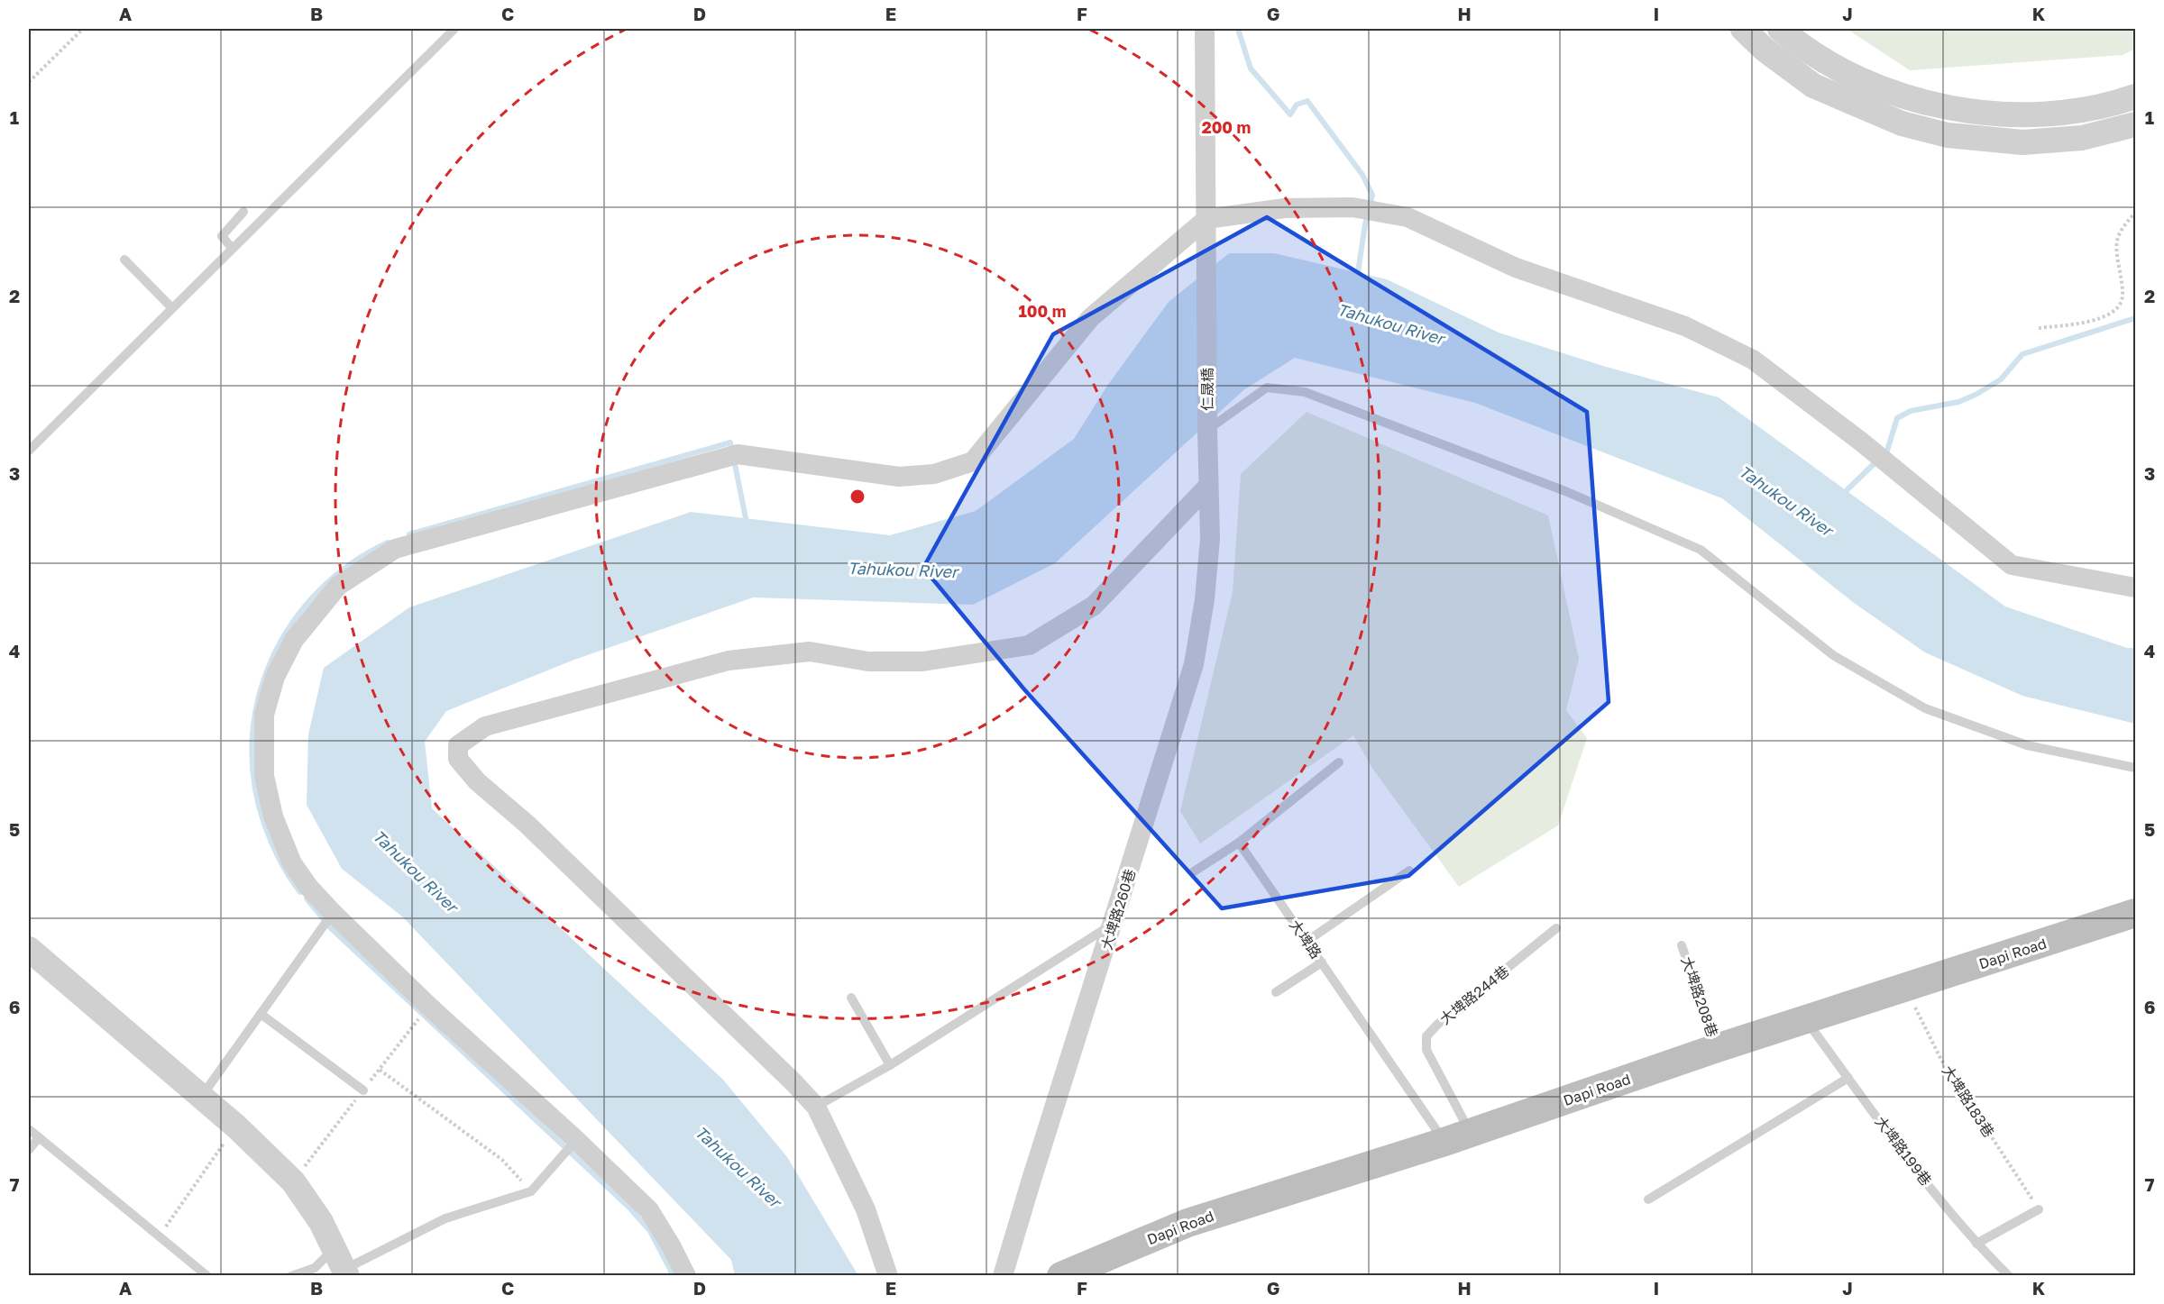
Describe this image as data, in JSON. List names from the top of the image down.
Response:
{
  "streets": {
    "main road": ["Dapi Road"],
    "street": ["仁晟橋", "大埤路260巷"],
    "lane": [
      "大埤路",
      "大埤路244巷",
      "大埤路208巷",
      "大埤路199巷"
    ],
    "path": ["大埤路183巷"]
  },
  "crossings": [
    ["仁晟橋", "大埤路260巷"],
    ["大埤路", "Dapi Road"],
    ["大埤路", "大埤路244巷"],
    ["Dapi Road", "大埤路244巷"],
    ["Dapi Road", "大埤路208巷"],
    ["Dapi Road", "大埤路183巷"],
    ["Dapi Road", "大埤路199巷"]
  ],
  "water": ["Tahukou River"],
  "grid": {
    "columns": [
      "A",
      "B",
      "C",
      "D",
      "E",
      "F",
      "G",
      "H",
      "I",
      "J",
      "K"
    ],
    "rows": [
      "1",
      "2",
      "3",
      "4",
      "5",
      "6",
      "7"
    ]
  },
  "rings": ["200 m", "100 m"]
}
